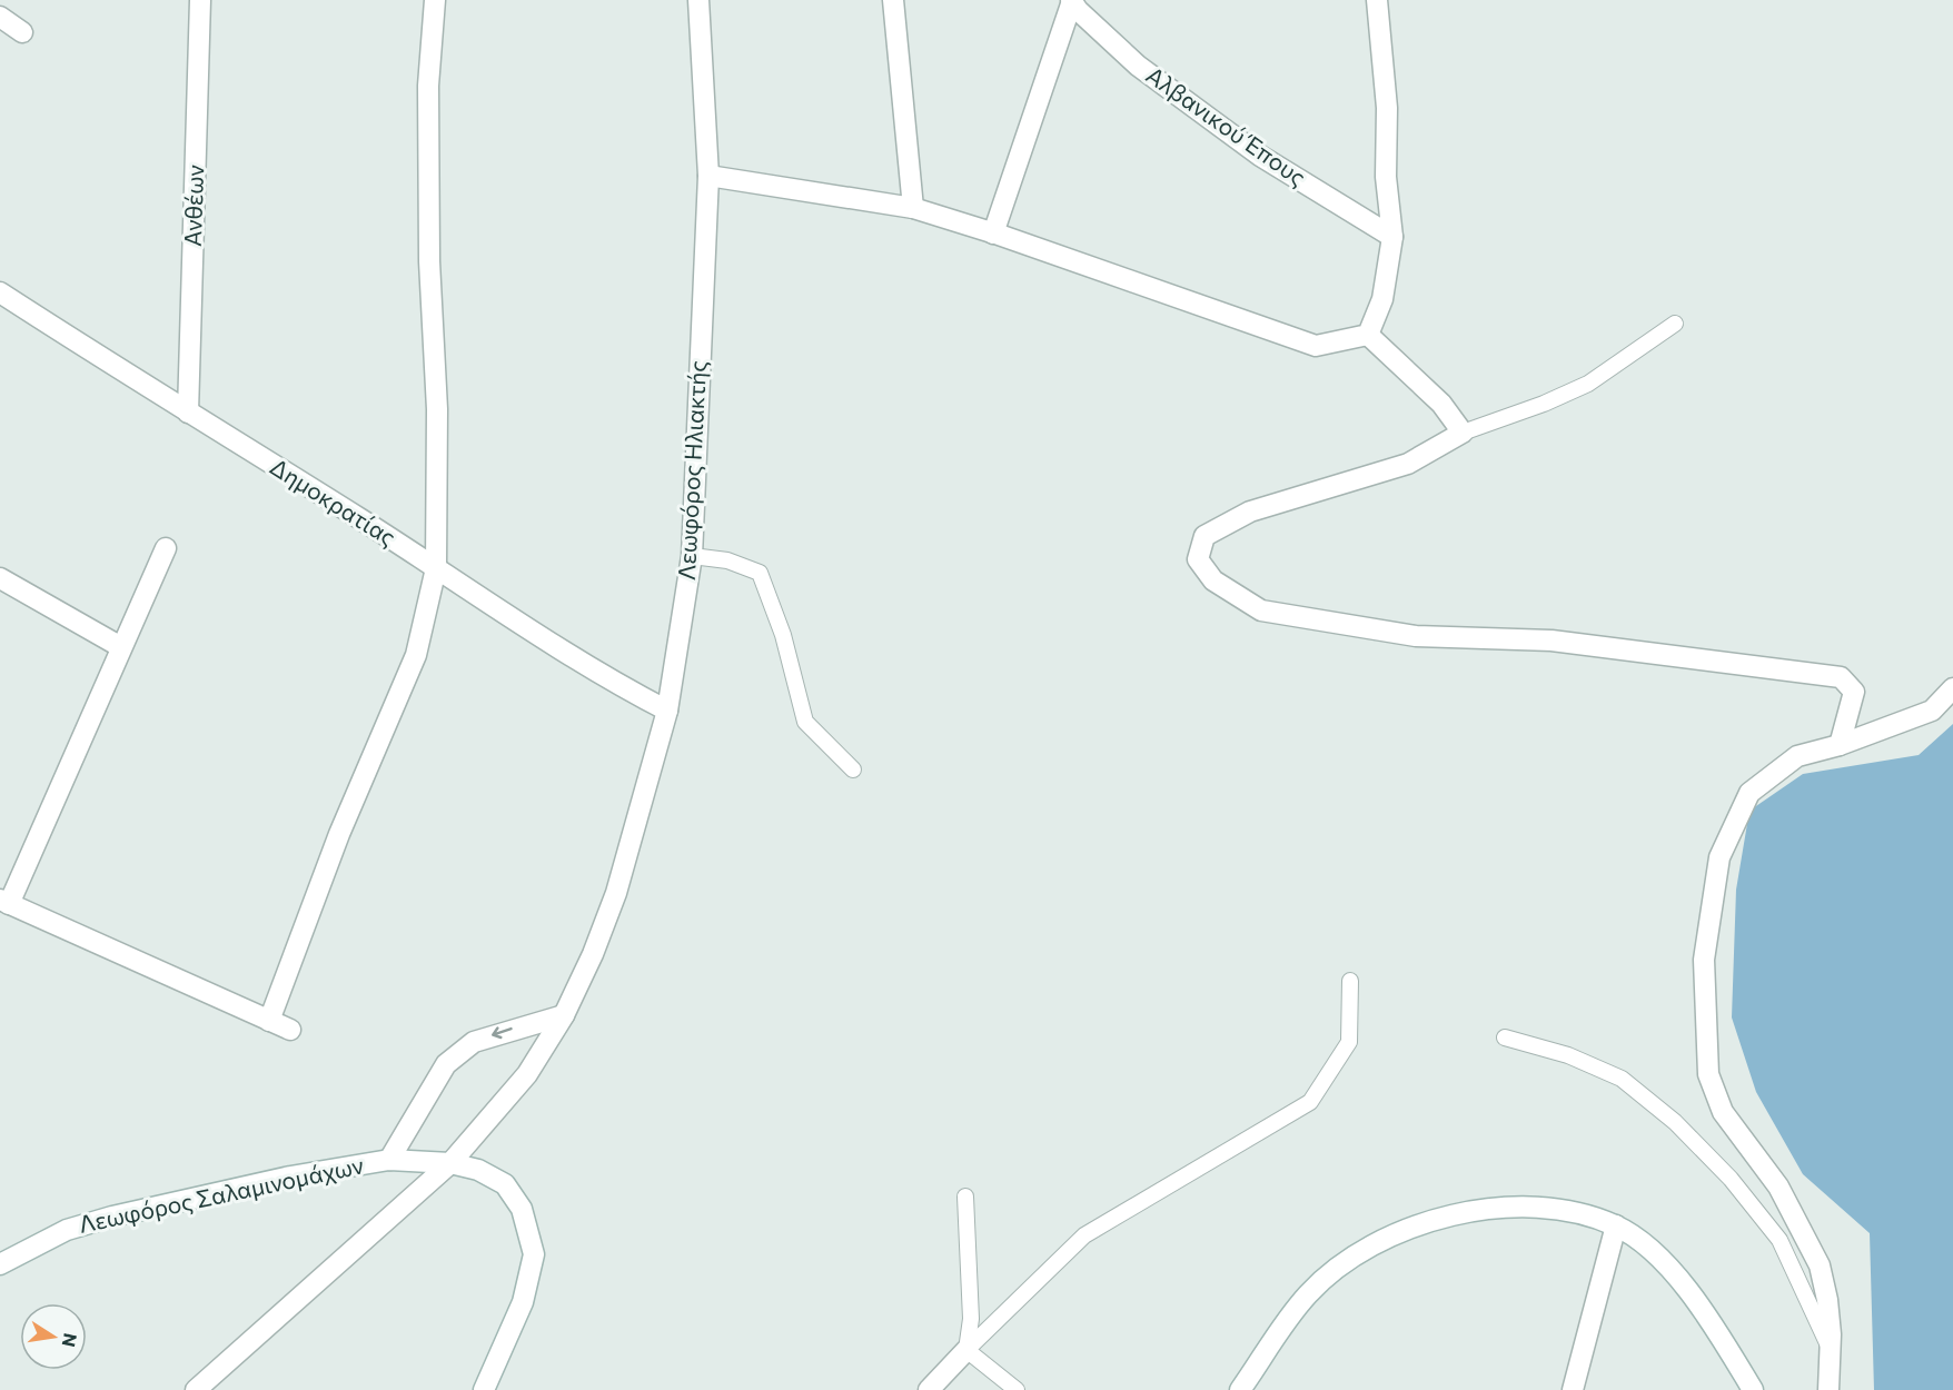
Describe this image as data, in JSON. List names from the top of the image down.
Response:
{
  "streets": {
    "street": [
      "Αλβανικού Έπους",
      "Ανθέων",
      "Λεωφόρος Ηλιακτής",
      "Δημοκρατίας",
      "Λεωφόρος Σαλαμινομάχων"
    ]
  },
  "crossings": [
    ["Ανθέων", "Δημοκρατίας"],
    ["Λεωφόρος Ηλιακτής", "Δημοκρατίας"],
    ["Λεωφόρος Ηλιακτής", "Λεωφόρος Σαλαμινομάχων"]
  ],
  "north": "right"
}
